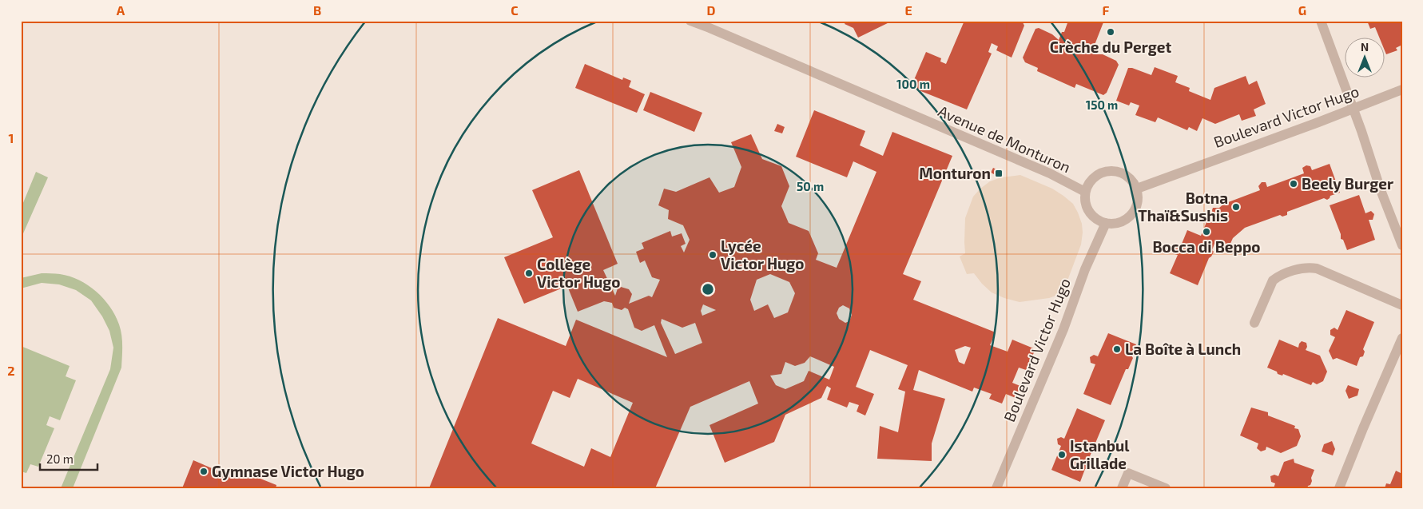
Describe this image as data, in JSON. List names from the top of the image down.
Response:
{
  "streets": {
    "street": ["Boulevard Victor Hugo", "Avenue de Monturon"]
  },
  "crossings": [
    ["Boulevard Victor Hugo", "Avenue de Monturon"]
  ],
  "places": {
    "other": [
      "Crèche du Perget",
      "Beely Burger",
      "Botna Thaï&Sushis",
      "Bocca di Beppo",
      "Lycée Victor Hugo",
      "Collège Victor Hugo",
      "La Boîte à Lunch",
      "Istanbul Grillade",
      "Gymnase Victor Hugo"
    ],
    "transit": ["Monturon"]
  },
  "scale_bar": "20 m",
  "north": "top",
  "grid": {
    "columns": [
      "A",
      "B",
      "C",
      "D",
      "E",
      "F",
      "G"
    ],
    "rows": ["1", "2"]
  },
  "rings": ["100 m", "150 m", "50 m"]
}
